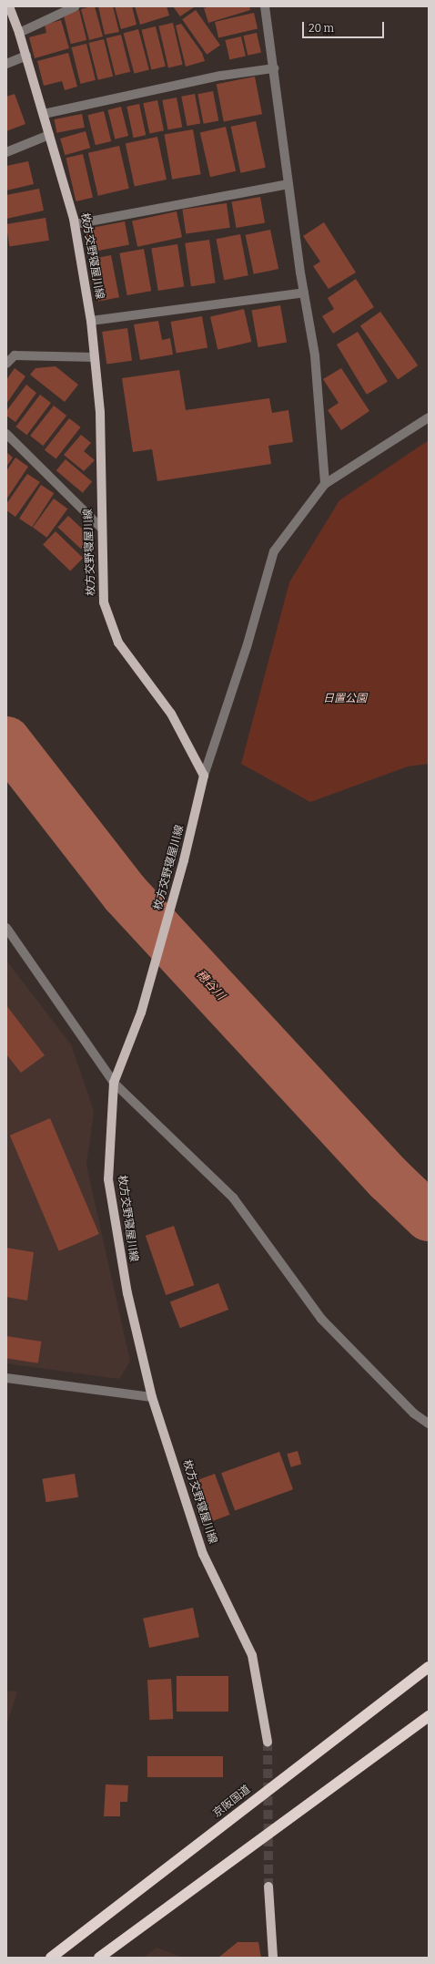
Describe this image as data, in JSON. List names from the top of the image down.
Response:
{
  "streets": {
    "highway": ["京阪国道"],
    "main road": ["枚方交野寝屋川線"]
  },
  "water": ["穂谷川"],
  "parks": ["日置公園"],
  "scale_bar": "20 m"
}
